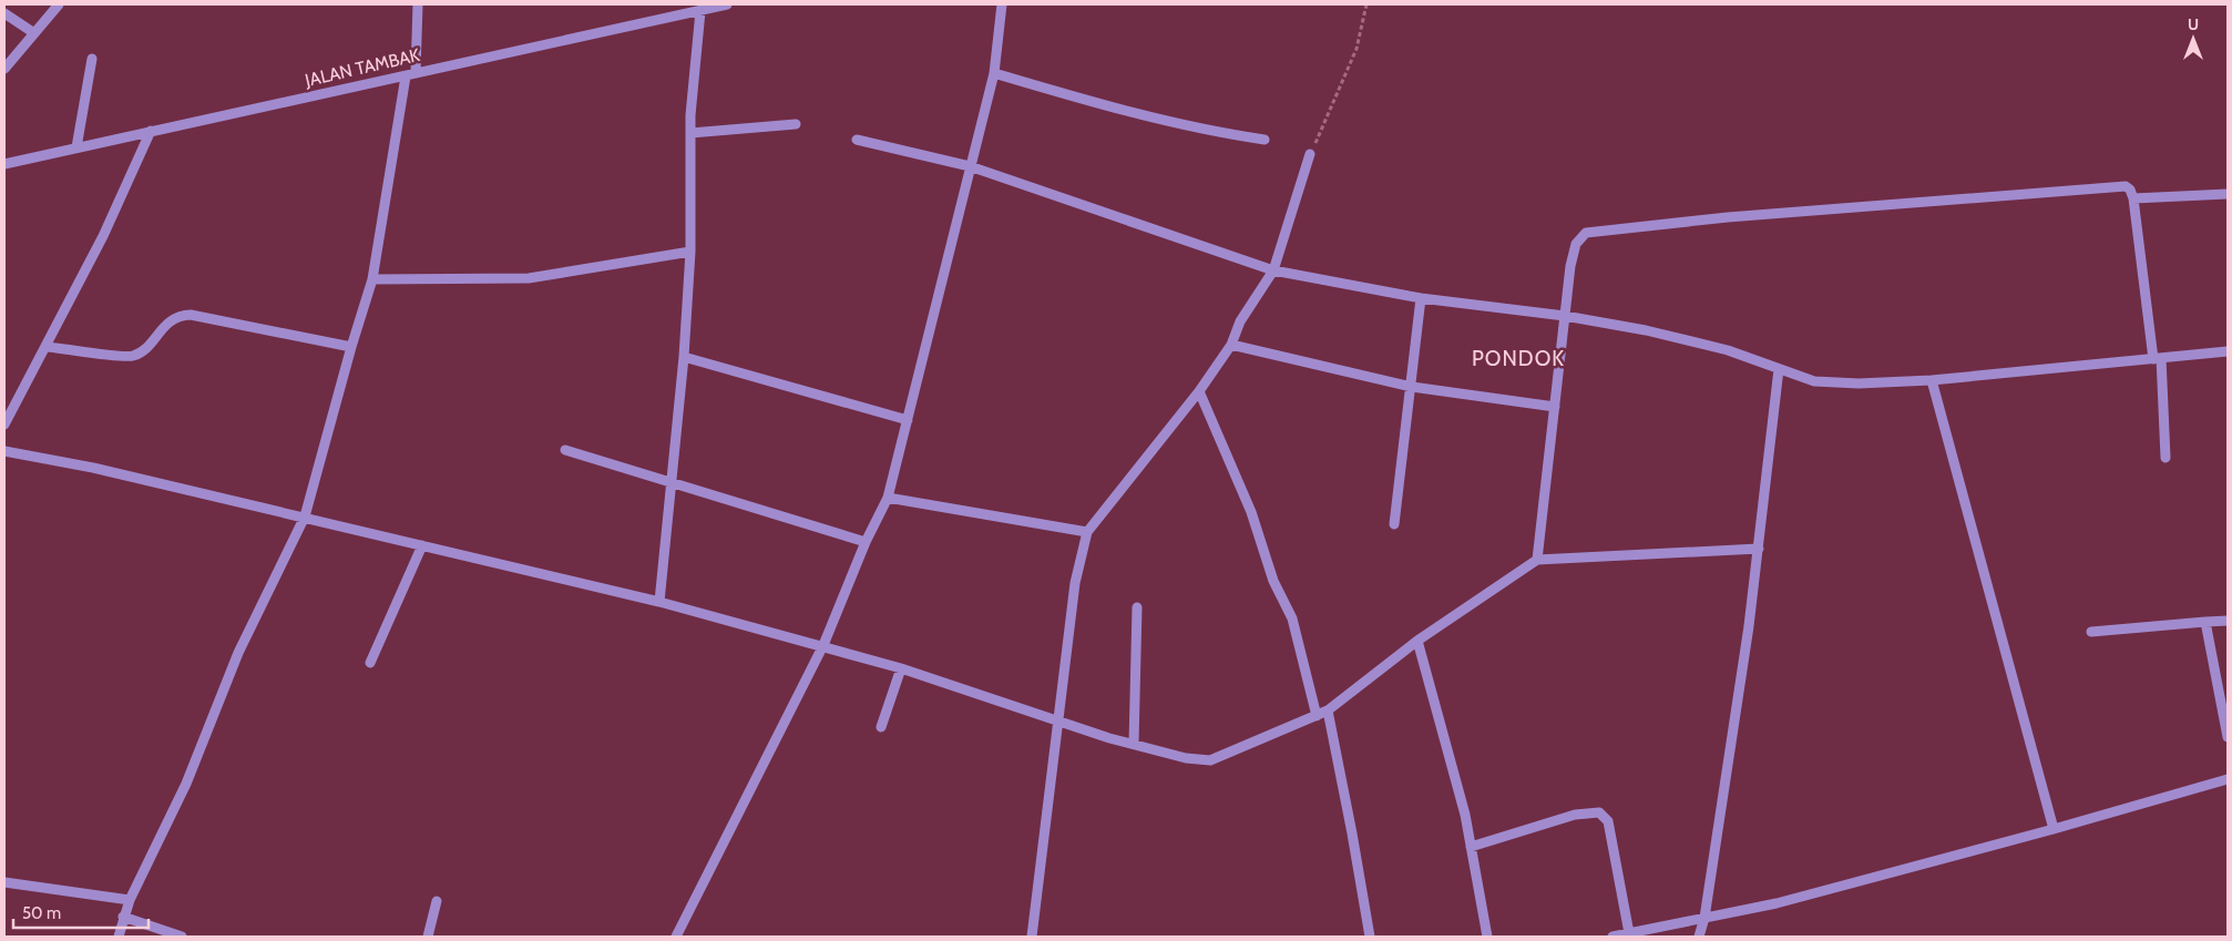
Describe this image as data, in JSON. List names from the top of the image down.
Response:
{
  "streets": {
    "street": ["JALAN TAMBAK"]
  },
  "districts": ["PONDOK"],
  "scale_bar": "50 m",
  "north": "top"
}
